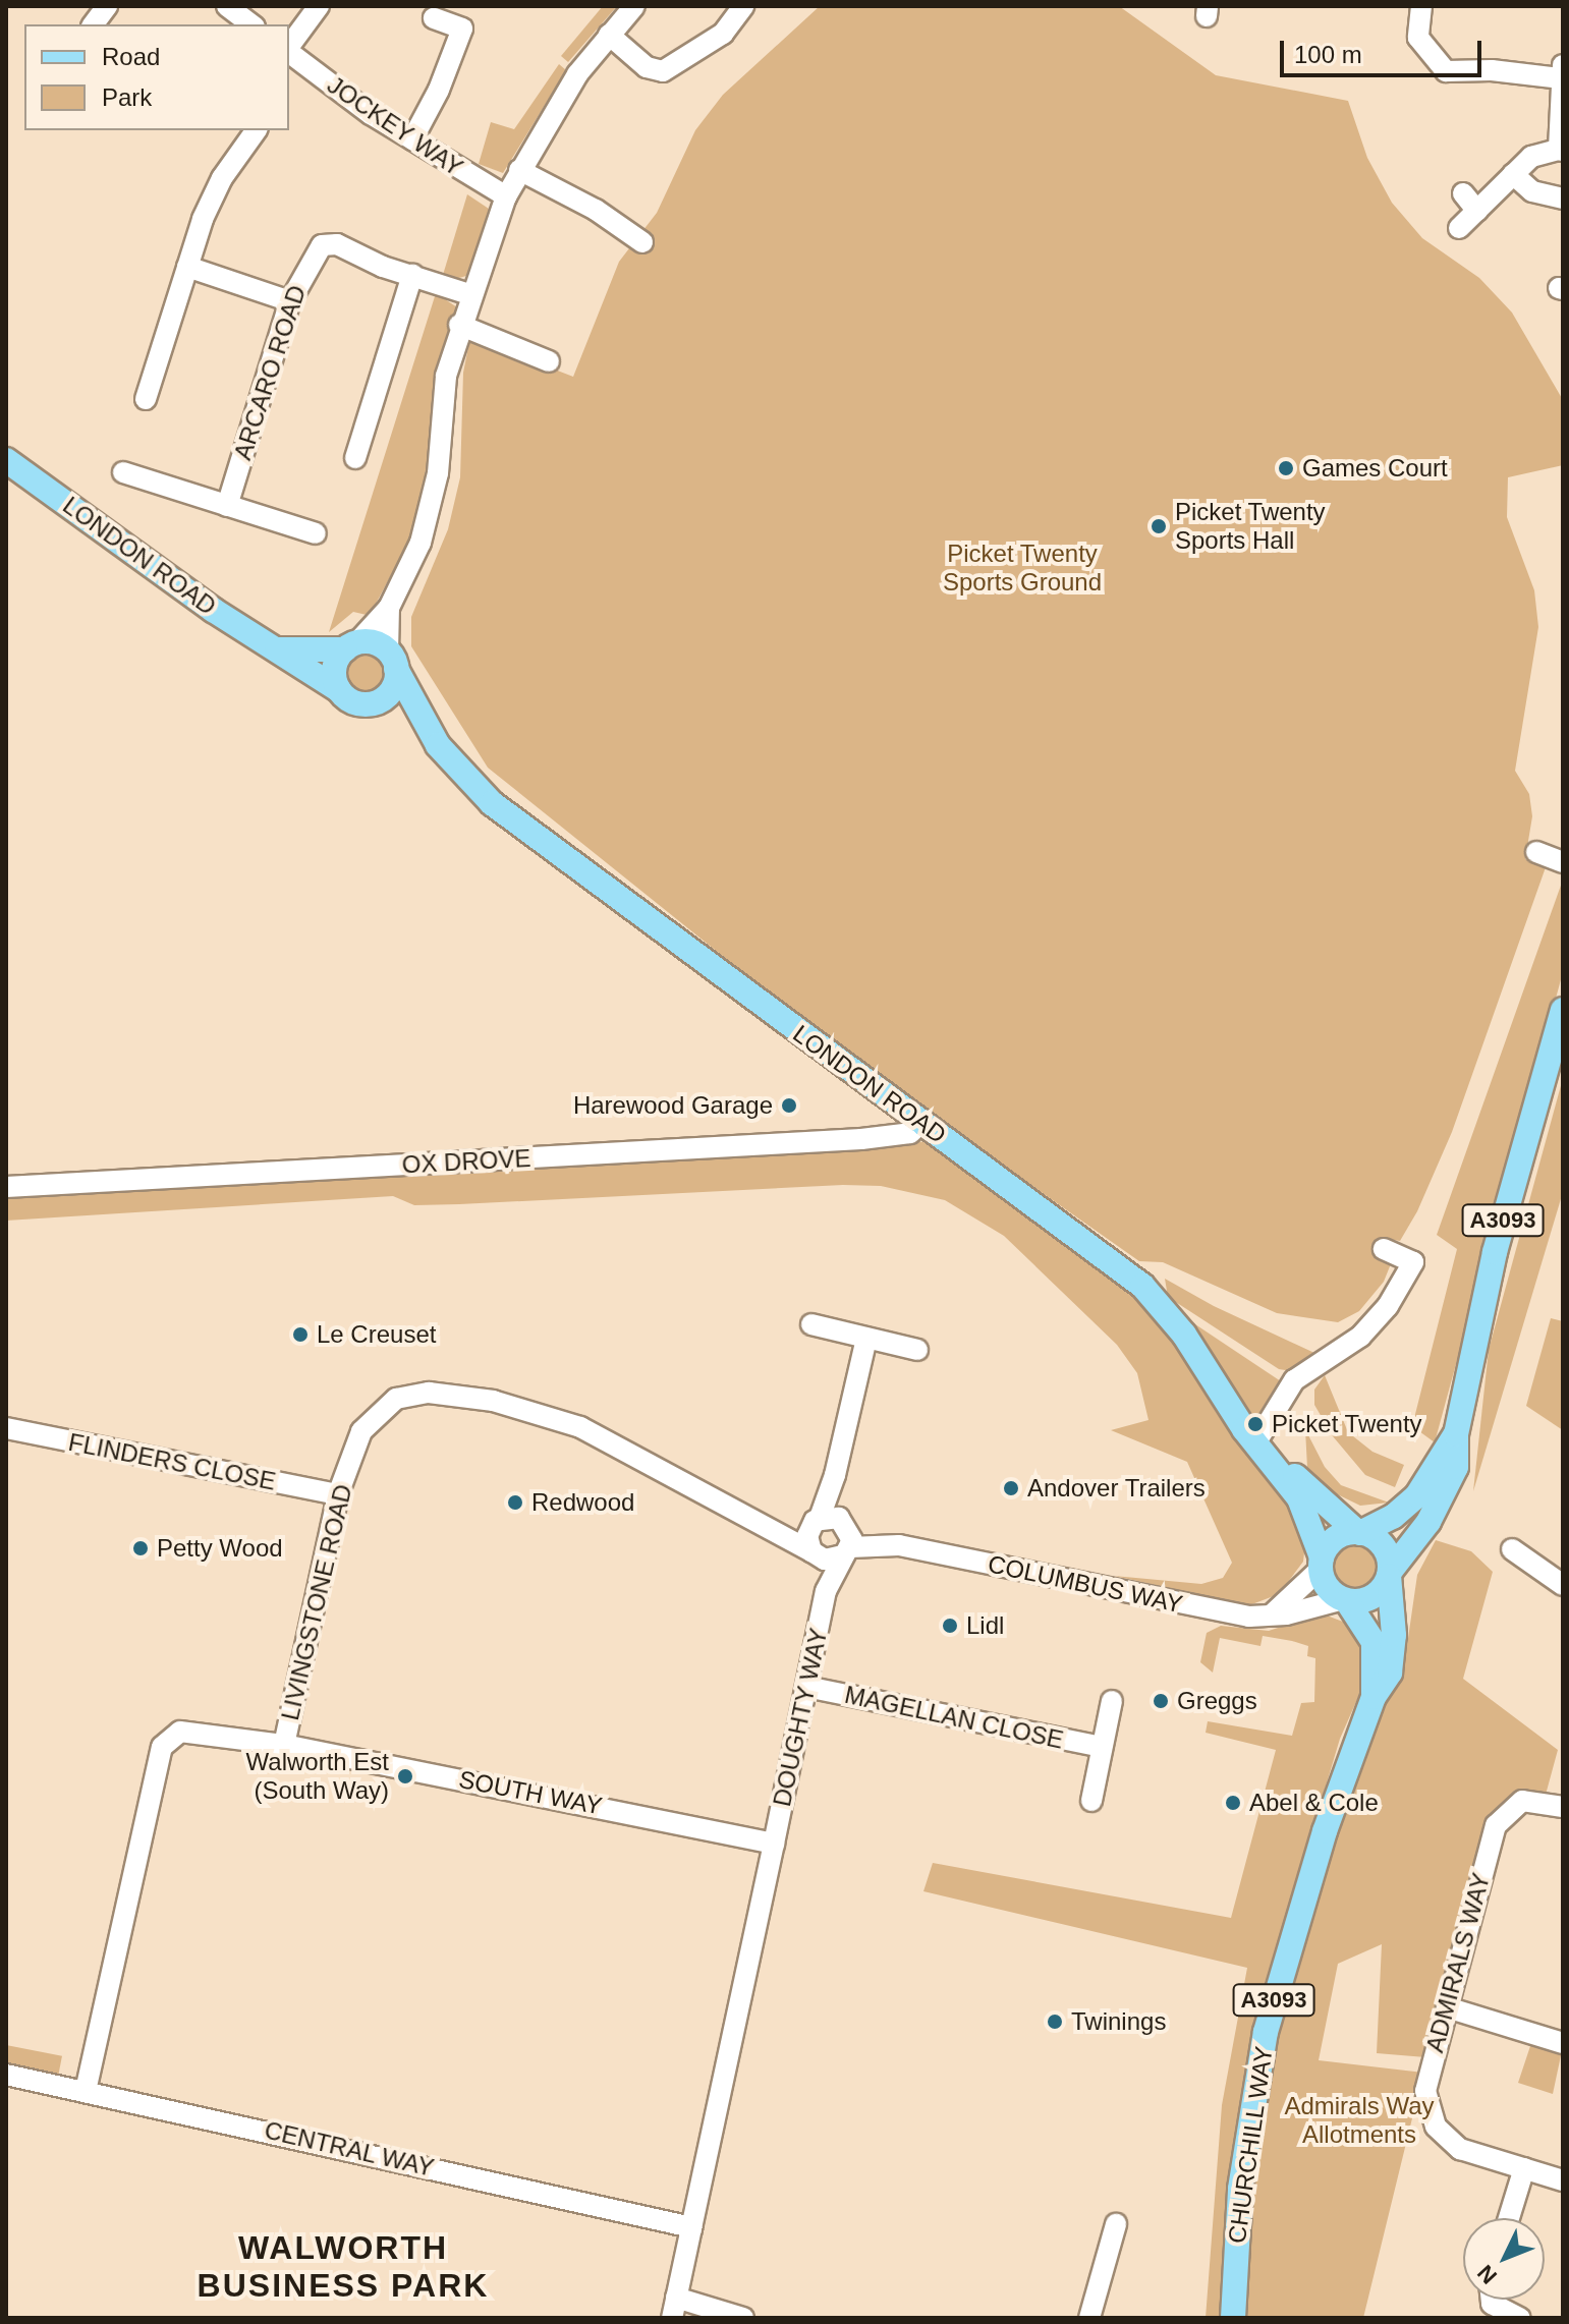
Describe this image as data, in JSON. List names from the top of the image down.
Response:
{
  "streets": {
    "main road": ["LONDON ROAD", "A3093", "CHURCHILL WAY"],
    "street": [
      "JOCKEY WAY",
      "ARCARO ROAD",
      "OX DROVE",
      "FLINDERS CLOSE",
      "COLUMBUS WAY",
      "LIVINGSTONE ROAD",
      "DOUGHTY WAY",
      "MAGELLAN CLOSE",
      "SOUTH WAY",
      "ADMIRALS WAY",
      "CENTRAL WAY"
    ]
  },
  "crossings": [
    ["LONDON ROAD", "OX DROVE"],
    ["LONDON ROAD", "A3093"],
    ["LONDON ROAD", "COLUMBUS WAY"],
    ["LONDON ROAD", "CHURCHILL WAY"],
    ["A3093", "COLUMBUS WAY"],
    ["A3093", "CHURCHILL WAY"],
    ["FLINDERS CLOSE", "LIVINGSTONE ROAD"],
    ["COLUMBUS WAY", "DOUGHTY WAY"],
    ["COLUMBUS WAY", "CHURCHILL WAY"],
    ["LIVINGSTONE ROAD", "DOUGHTY WAY"],
    ["LIVINGSTONE ROAD", "SOUTH WAY"],
    ["DOUGHTY WAY", "MAGELLAN CLOSE"],
    ["DOUGHTY WAY", "SOUTH WAY"],
    ["SOUTH WAY", "CENTRAL WAY"]
  ],
  "districts": ["WALWORTH BUSINESS PARK"],
  "parks": ["Picket Twenty Sports Ground", "Admirals Way Allotments"],
  "places": [
    "Games Court",
    "Picket Twenty Sports Hall",
    "Harewood Garage",
    "Le Creuset",
    "Picket Twenty",
    "Andover Trailers",
    "Redwood",
    "Petty Wood",
    "Lidl",
    "Greggs",
    "Walworth Est (South Way)",
    "Abel & Cole",
    "Twinings"
  ],
  "legend": ["Road", "Park"],
  "scale_bar": "100 m",
  "north": "bottom left"
}
